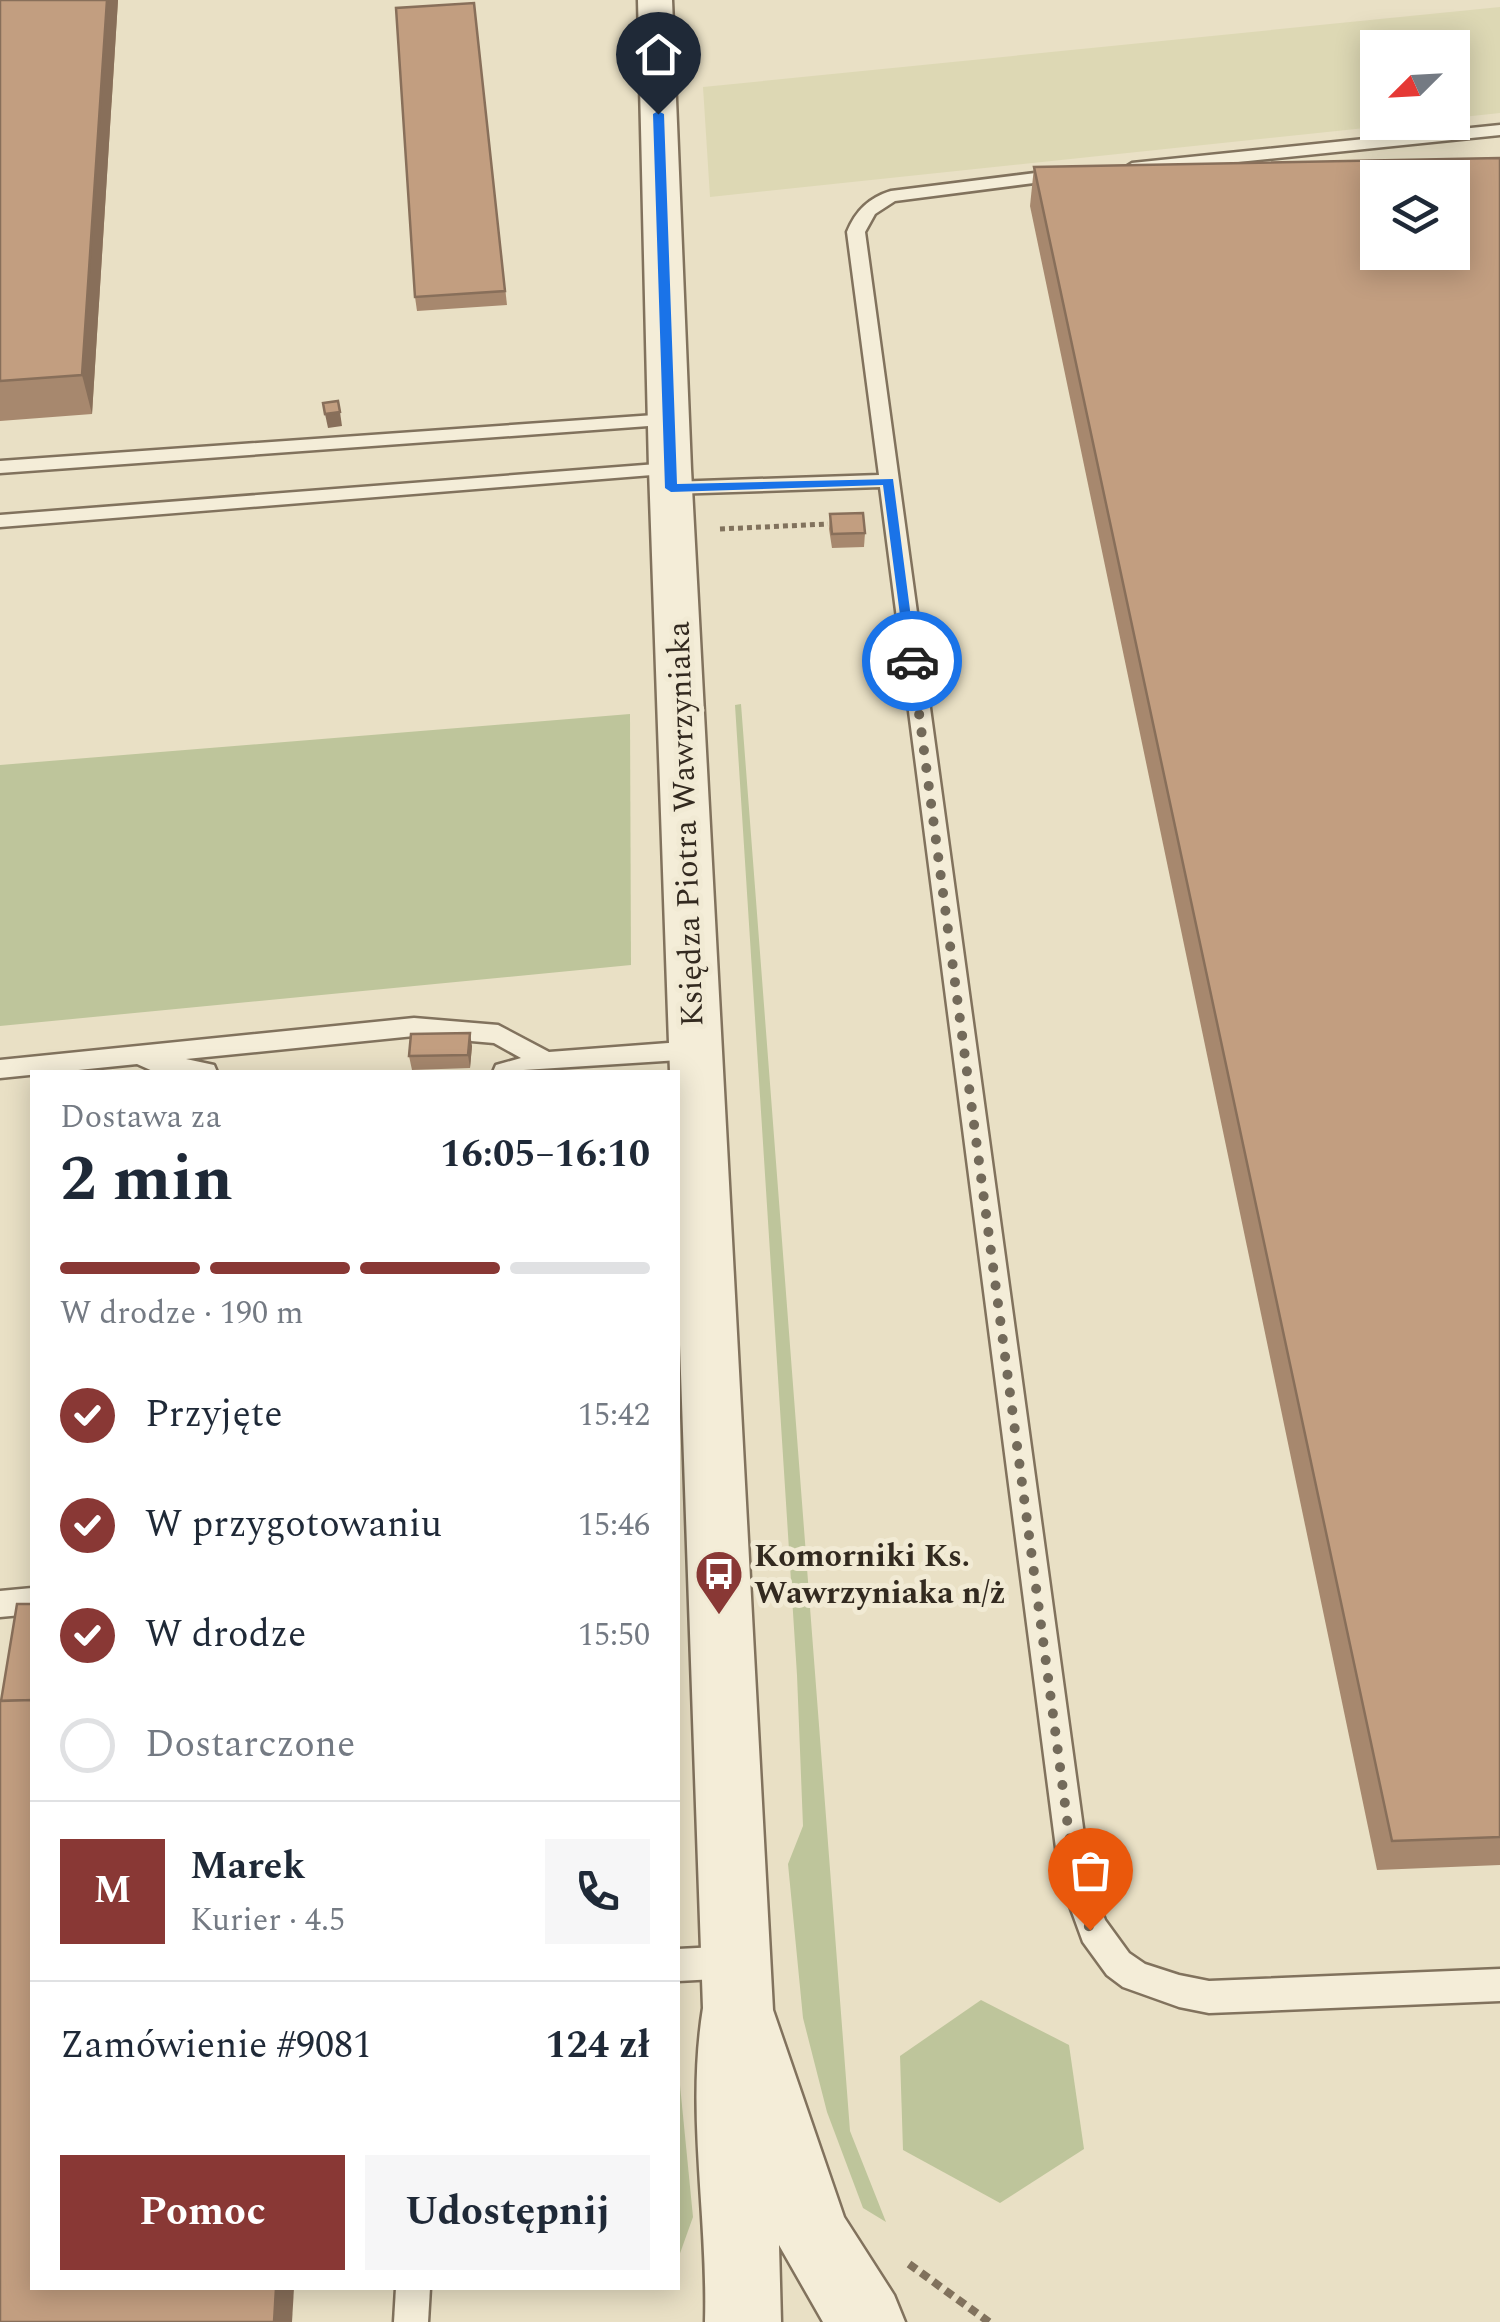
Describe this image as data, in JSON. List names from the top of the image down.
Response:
{
  "streets": {
    "street": ["Księdza Piotra Wawrzyniaka"]
  },
  "places": {
    "bus stop": ["Komorniki Ks. Wawrzyniaka n/ż"]
  },
  "north": "bottom left",
  "page": {
    "heading": ["2 min", "Dostawa za", "16:05–16:10"],
    "panel": [
      "Marek",
      "Kurier · 4.5",
      "Zamówienie #9081",
      "124 zł"
    ],
    "bar": "W drodze · 190 m",
    "list": [
      ["Przyjęte", "15:42"],
      ["W przygotowaniu", "15:46"],
      ["W drodze", "15:50"],
      "Dostarczone"
    ],
    "round": "M",
    "buttons": ["Pomoc", "Udostępnij"]
  }
}
